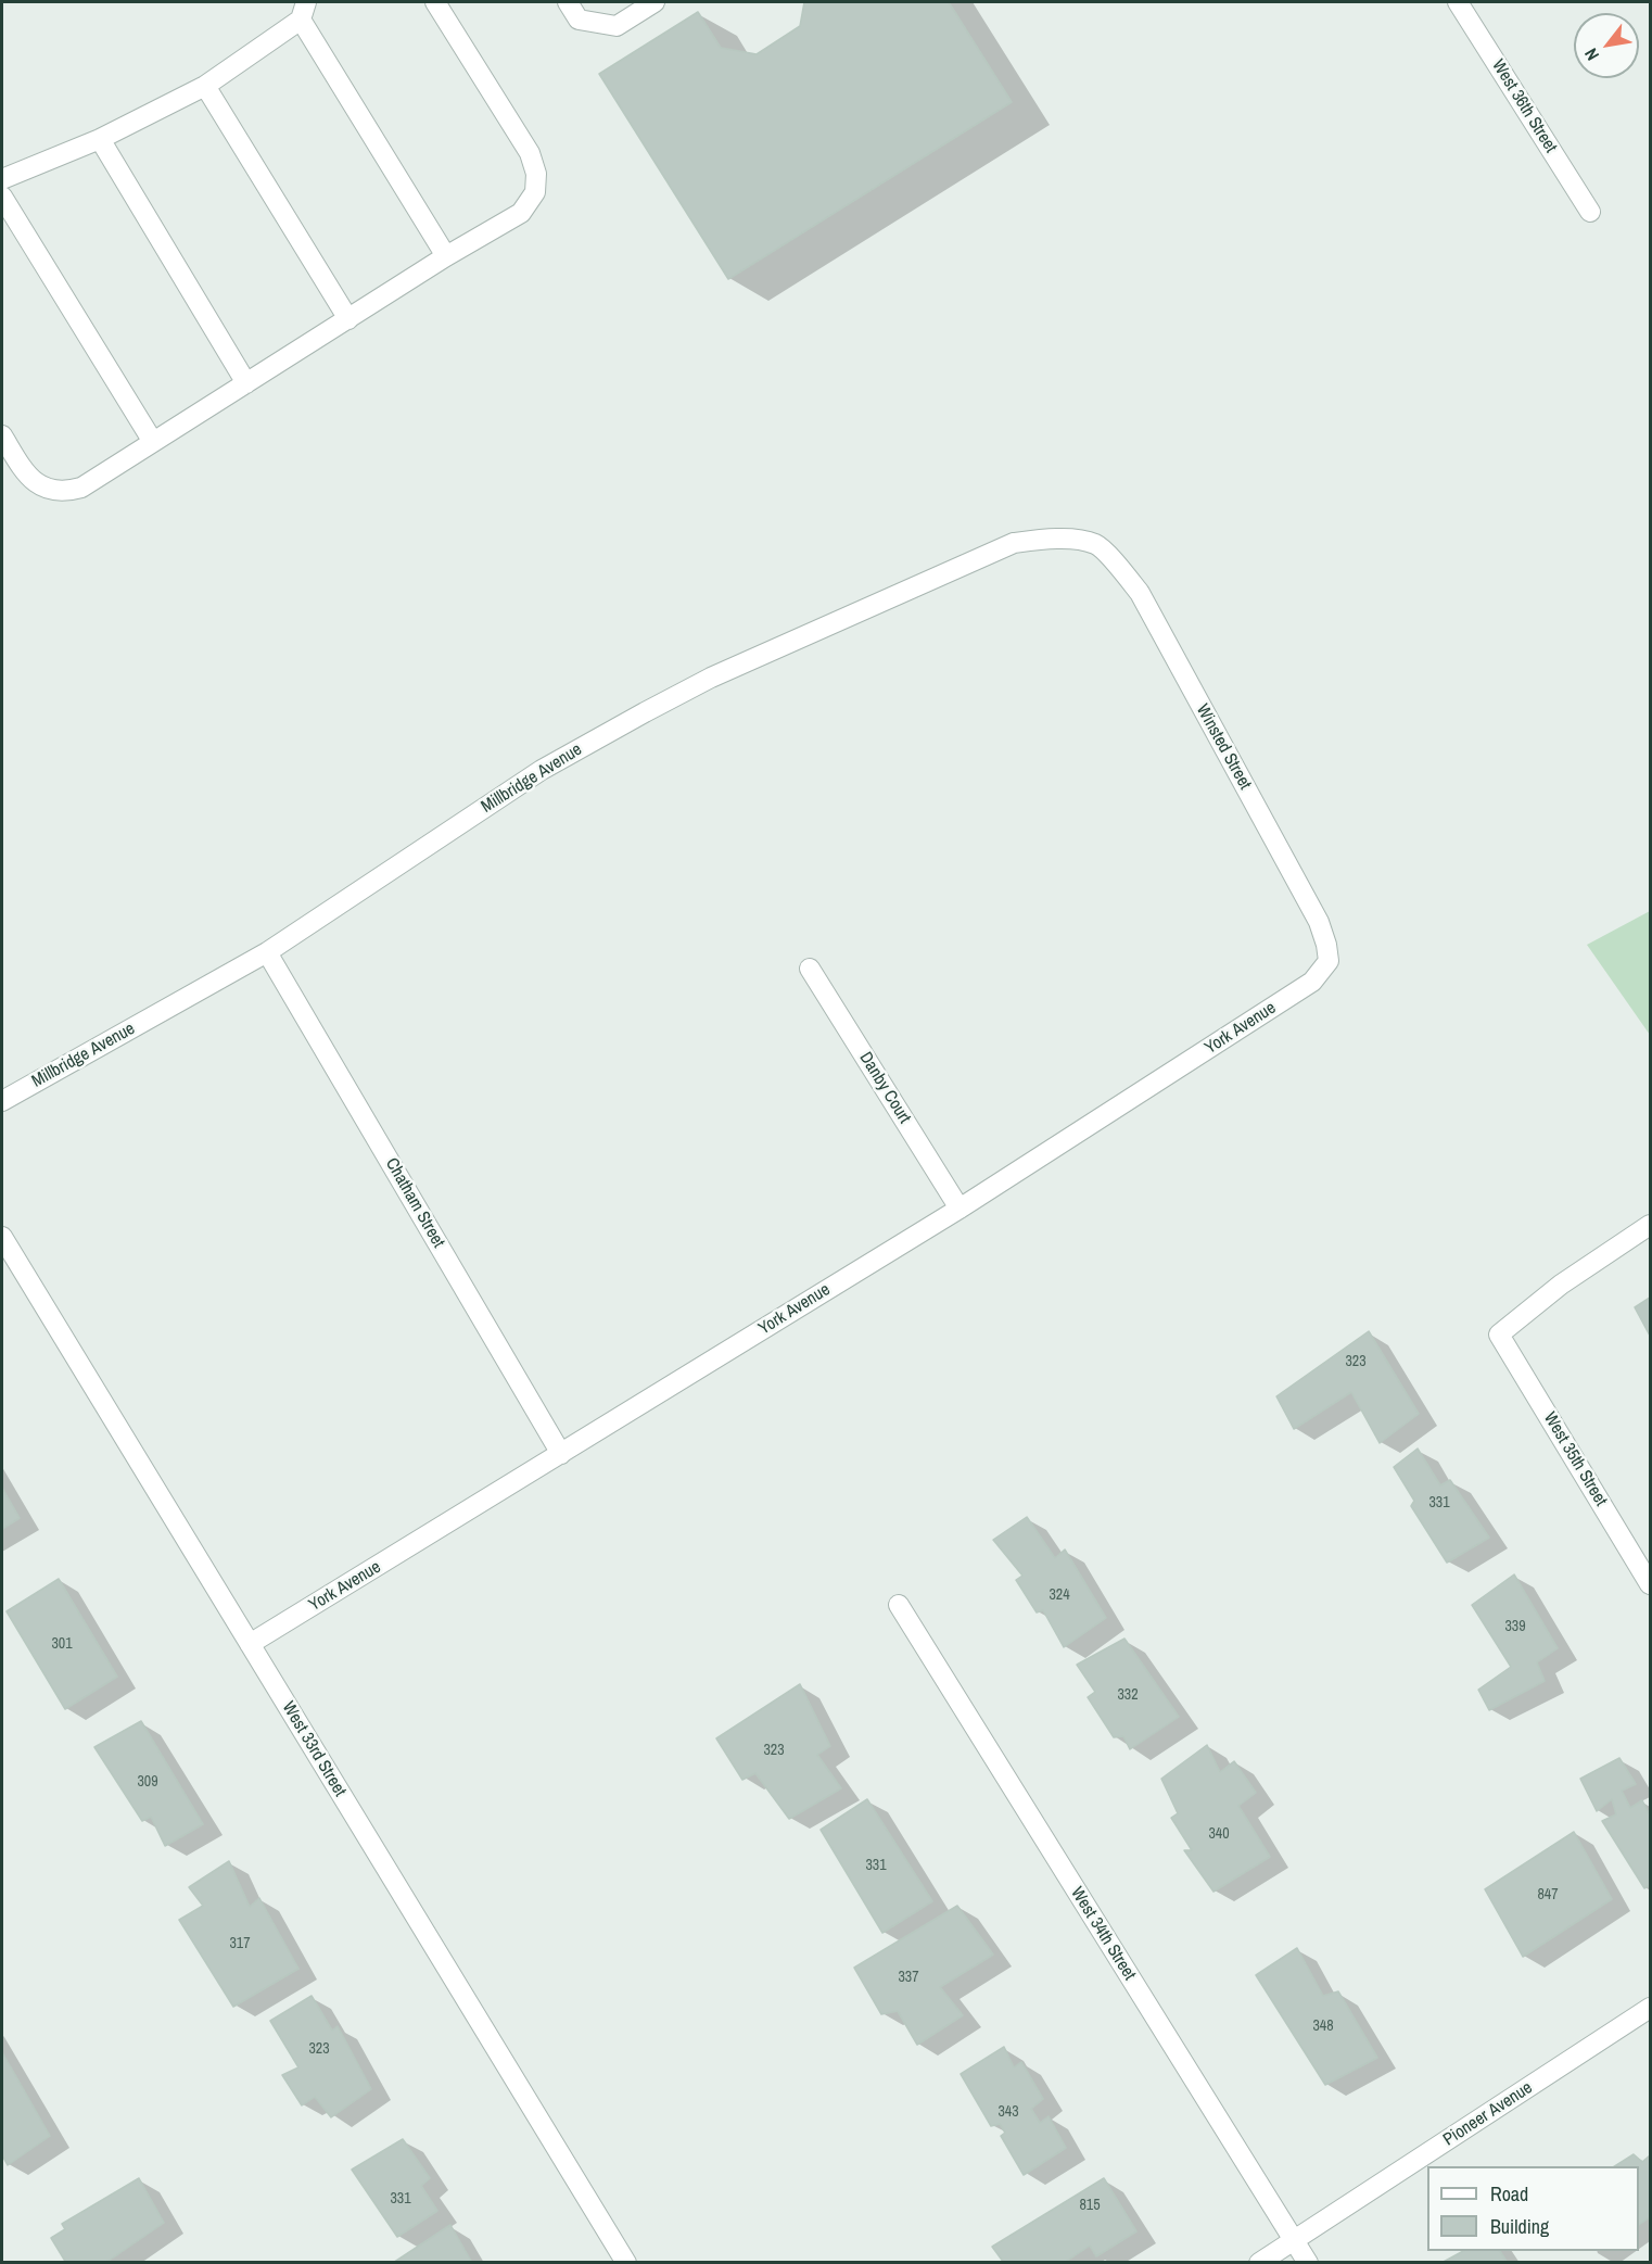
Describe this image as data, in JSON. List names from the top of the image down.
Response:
{
  "streets": {
    "street": [
      "West 36th Street",
      "Winsted Street",
      "Millbridge Avenue",
      "York Avenue",
      "Danby Court",
      "Chatham Street",
      "West 35th Street",
      "West 33rd Street",
      "West 34th Street",
      "Pioneer Avenue"
    ]
  },
  "crossings": [
    ["Winsted Street", "Millbridge Avenue"],
    ["Winsted Street", "York Avenue"],
    ["Millbridge Avenue", "Chatham Street"],
    ["York Avenue", "Danby Court"],
    ["York Avenue", "Chatham Street"],
    ["York Avenue", "West 33rd Street"],
    ["West 34th Street", "Pioneer Avenue"]
  ],
  "house_numbers": [
    "323",
    "331",
    "324",
    "339",
    "301",
    "332",
    "323",
    "309",
    "340",
    "331",
    "847",
    "317",
    "337",
    "348",
    "323",
    "343",
    "331",
    "815"
  ],
  "legend": ["Road", "Building"],
  "north": "bottom left"
}
